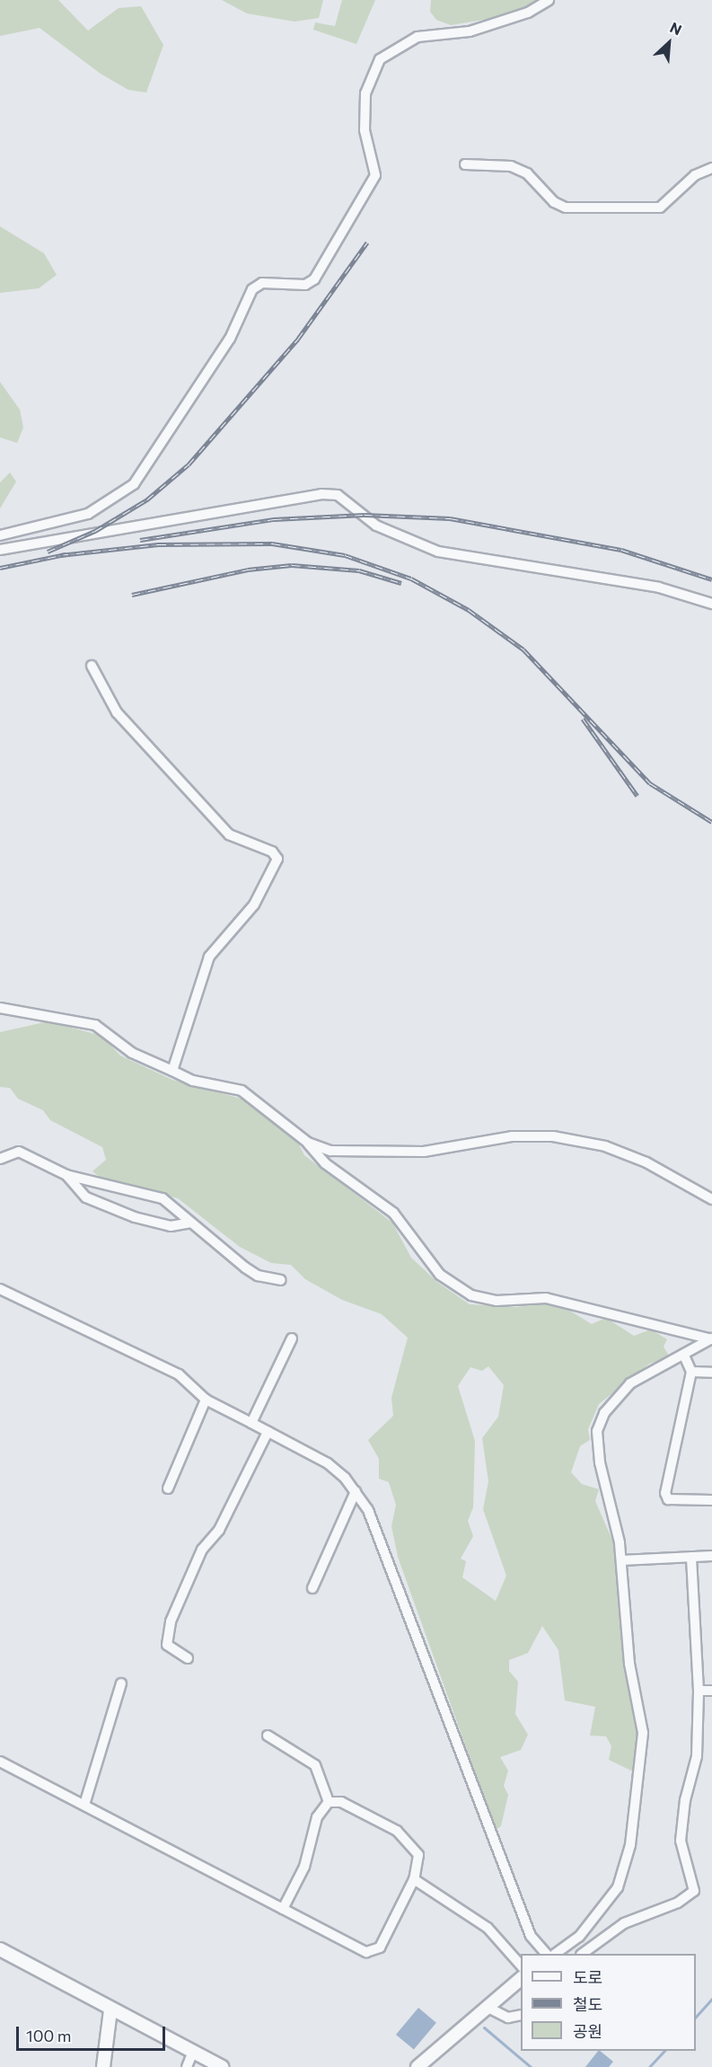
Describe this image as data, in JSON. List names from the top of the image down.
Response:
{
  "legend": ["도로", "철도", "공원"],
  "scale_bar": "100 m",
  "north": "top right"
}
